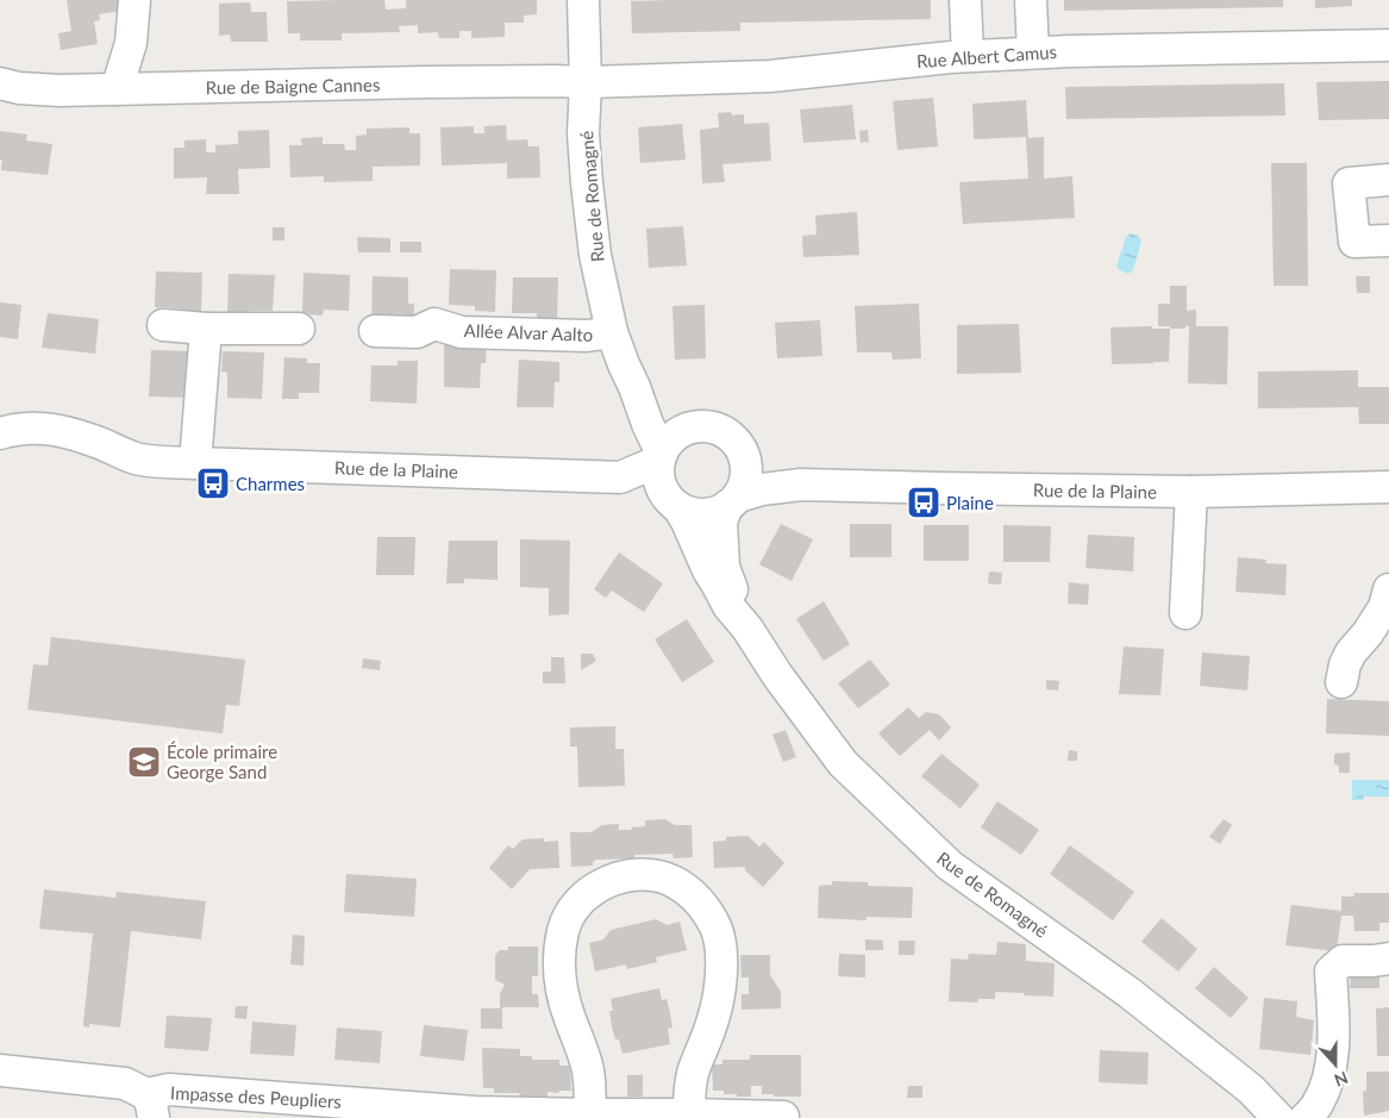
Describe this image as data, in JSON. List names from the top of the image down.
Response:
{
  "streets": {
    "street": [
      "Rue Albert Camus",
      "Rue de Baigne Cannes",
      "Rue de Romagné",
      "Allée Alvar Aalto",
      "Rue de la Plaine",
      "Impasse des Peupliers"
    ]
  },
  "crossings": [
    ["Rue Albert Camus", "Rue de Baigne Cannes"],
    ["Rue Albert Camus", "Rue de Romagné"],
    ["Rue de Baigne Cannes", "Rue de Romagné"],
    ["Rue de Romagné", "Allée Alvar Aalto"],
    ["Rue de Romagné", "Rue de la Plaine"]
  ],
  "places": {
    "bus stop": ["Charmes", "Plaine"],
    "school or university": ["École primaire George Sand"]
  },
  "north": "bottom"
}
